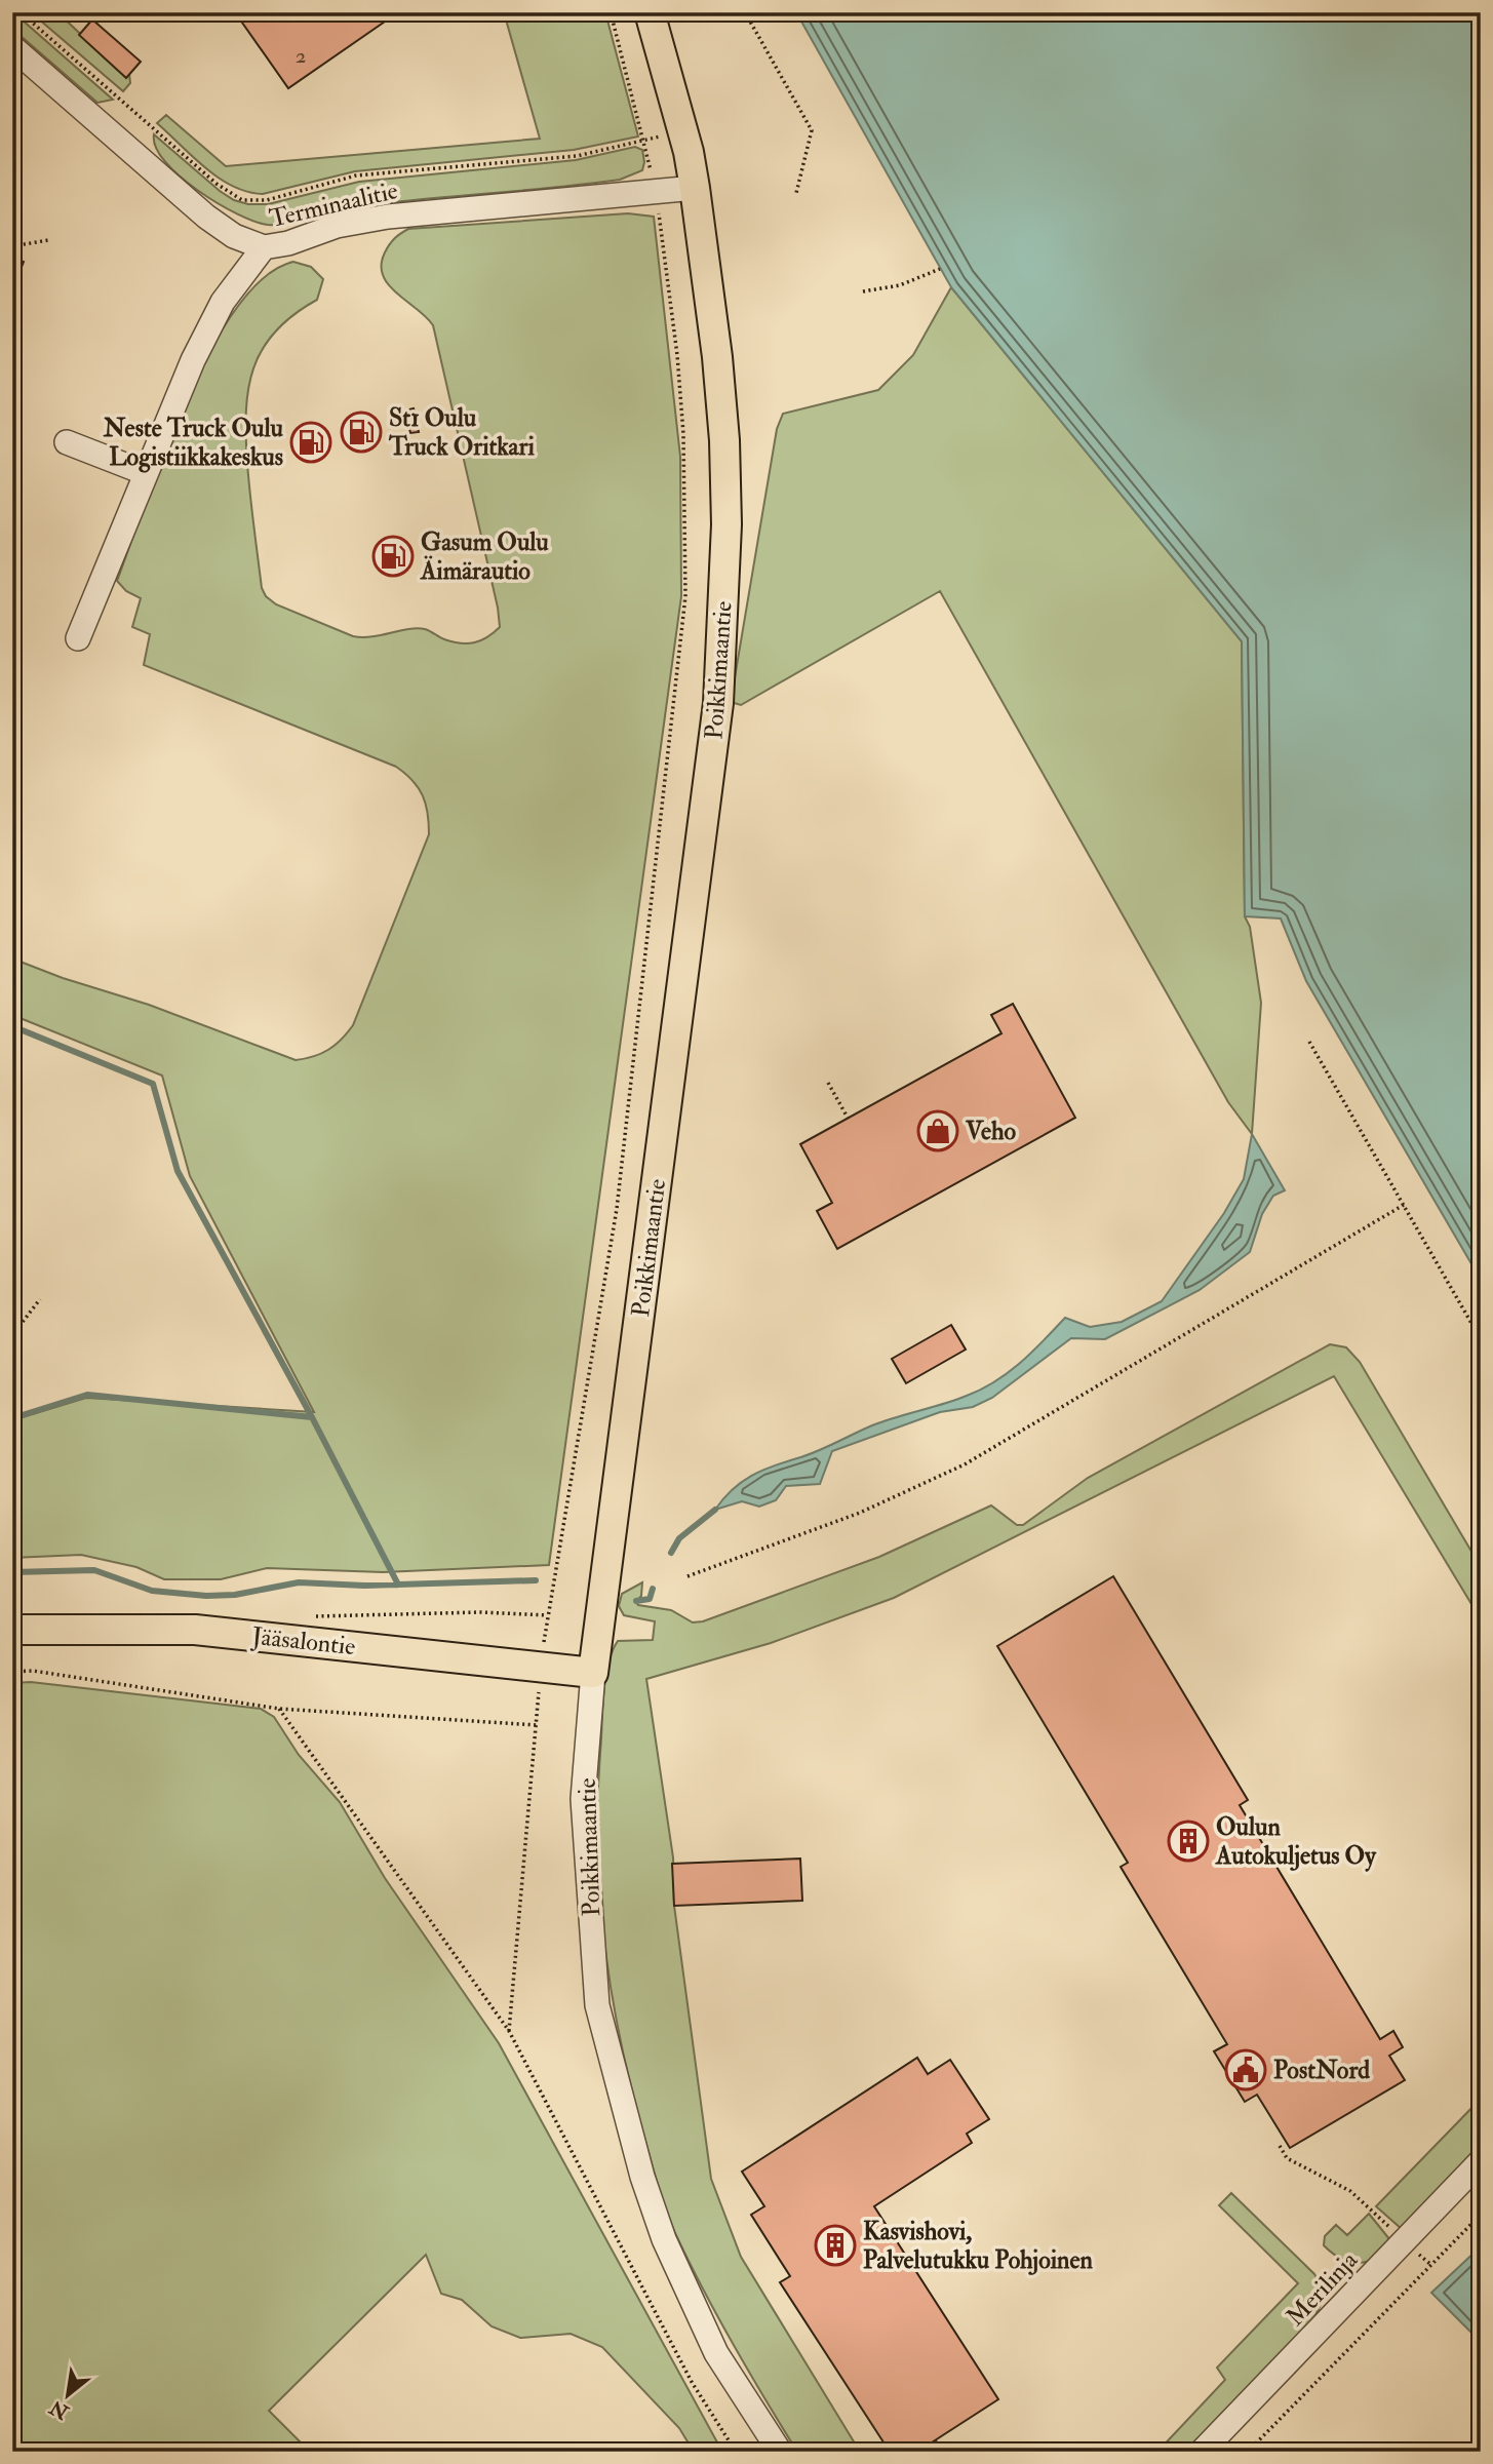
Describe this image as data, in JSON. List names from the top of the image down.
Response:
{
  "streets": {
    "main road": ["Poikkimaantie", "Jääsalontie"],
    "street": ["Terminaalitie", "Merilinja"]
  },
  "crossings": [
    ["Terminaalitie", "Poikkimaantie"],
    ["Poikkimaantie", "Jääsalontie"]
  ],
  "places": {
    "fuel station": ["St1 Oulu Truck Oritkari", "Neste Truck Oulu Logistiikkakeskus", "Gasum Oulu Äimärautio"],
    "shop": ["Veho"],
    "building": ["Oulun Autokuljetus Oy", "Kasvishovi, Palvelutukku Pohjoinen"],
    "public building": ["PostNord"]
  },
  "house_numbers": ["2"],
  "north": "bottom left"
}
